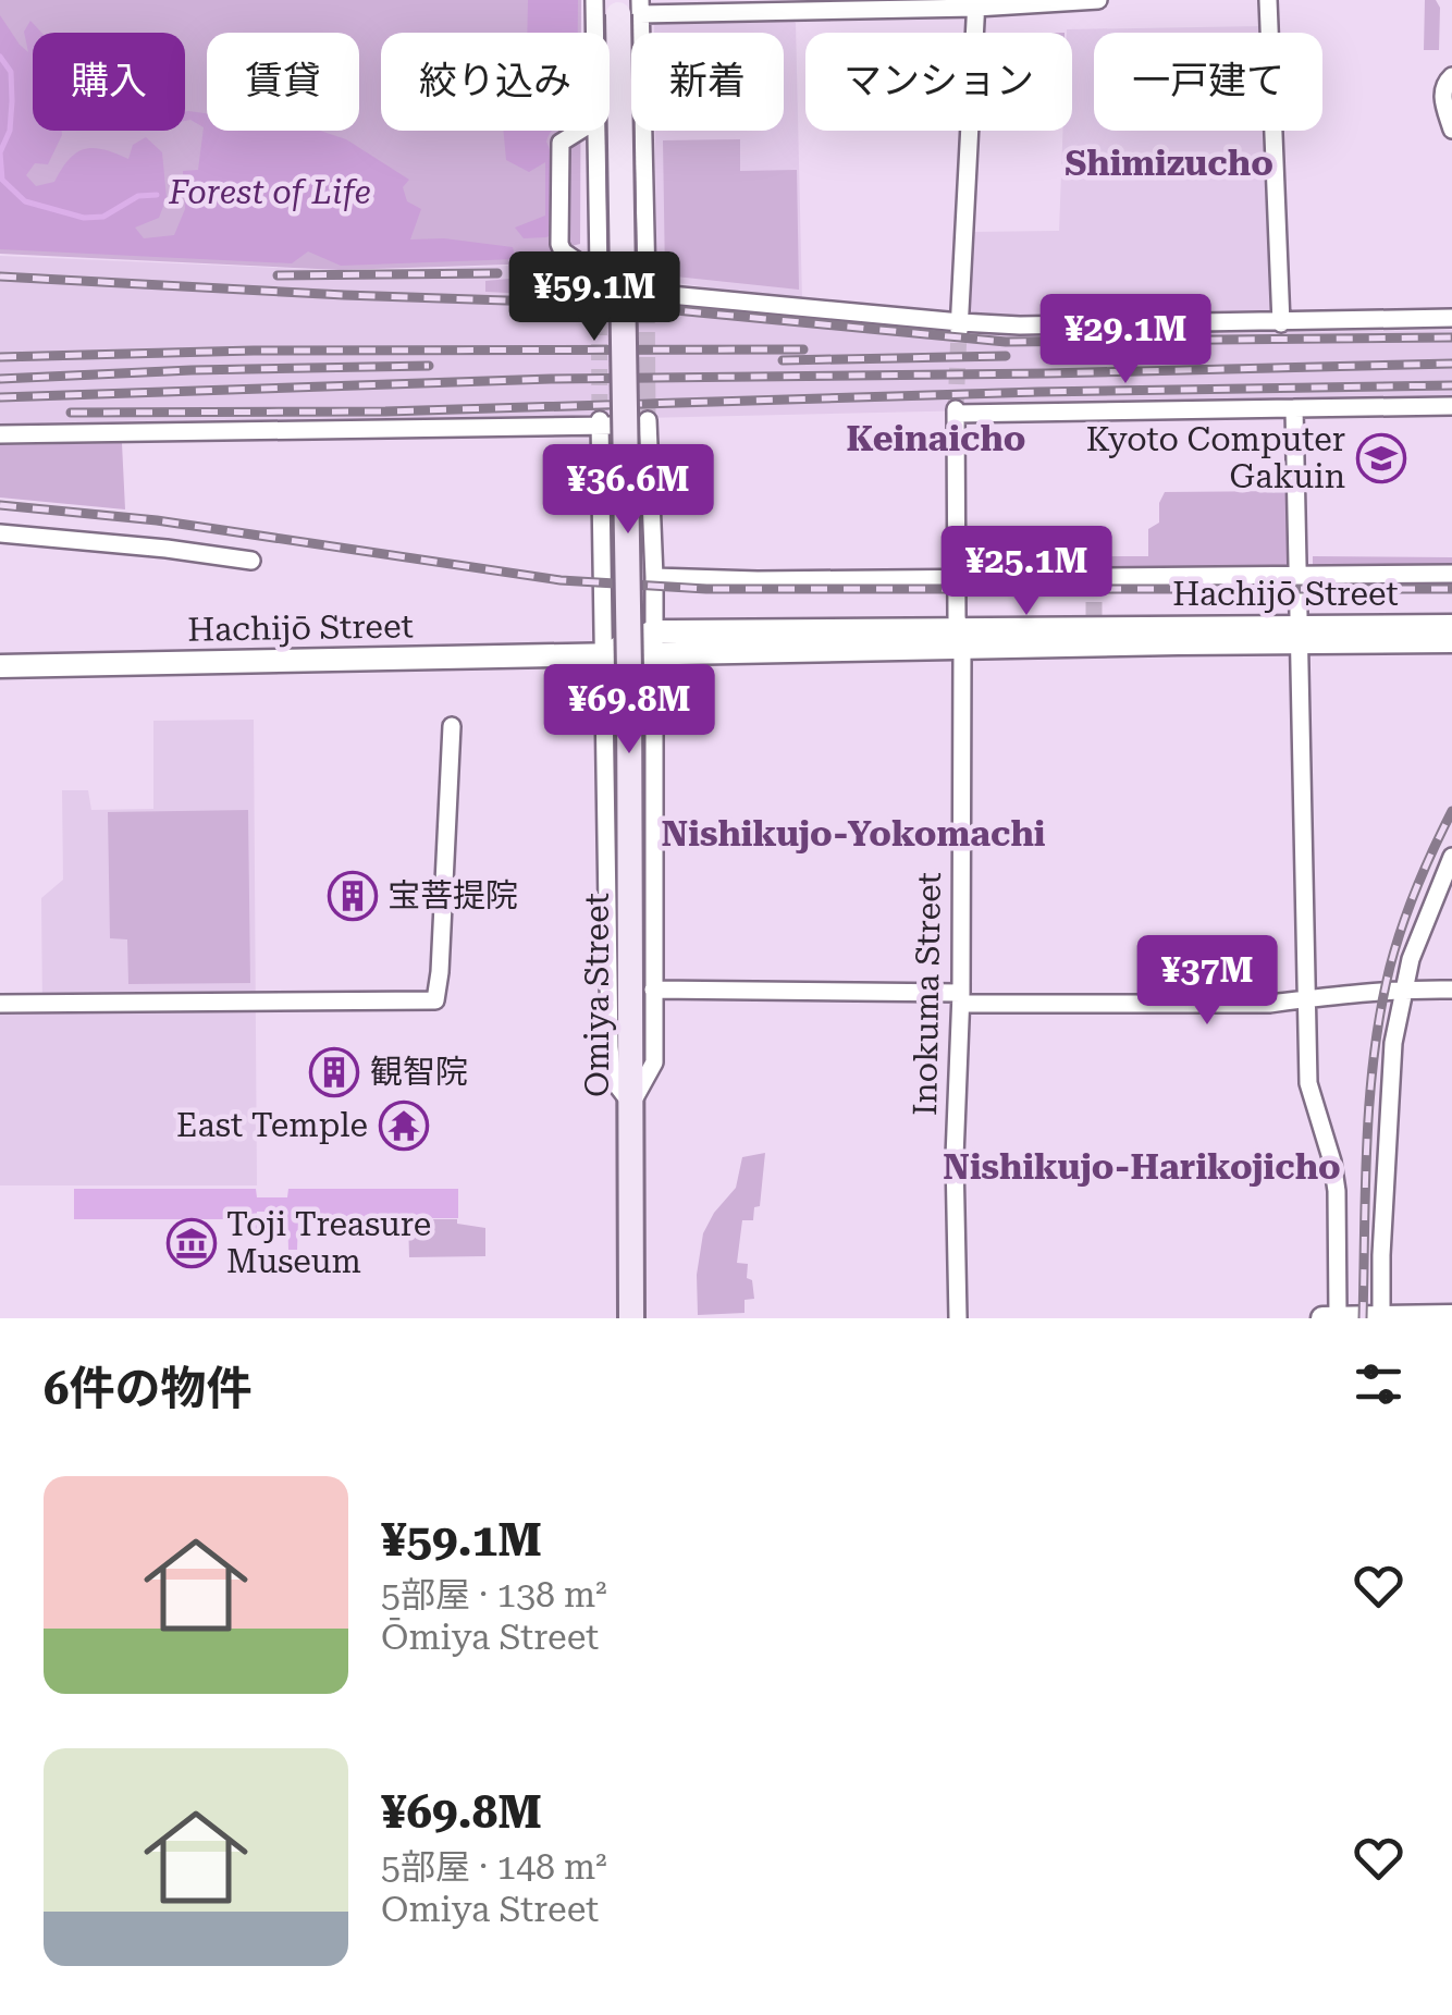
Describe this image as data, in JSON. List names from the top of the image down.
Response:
{
  "streets": {
    "main road": ["Omiya Street"],
    "street": ["Hachijō Street", "Inokuma Street"]
  },
  "crossings": [
    ["Hachijō Street", "Inokuma Street"]
  ],
  "districts": [
    "Shimizucho",
    "Keinaicho",
    "Nishikujo-Yokomachi",
    "Nishikujo-Harikojicho"
  ],
  "parks": ["Forest of Life"],
  "places": {
    "school or university": ["Kyoto Computer Gakuin"],
    "building": ["宝菩提院", "観智院"],
    "temple": ["East Temple"],
    "museum": ["Toji Treasure Museum"]
  },
  "page": {
    "chip": [
      "購入",
      "賃貸",
      "絞り込み",
      "新着",
      "マンション",
      "一戸建て"
    ],
    "price": [
      "¥59.1M",
      "¥29.1M",
      "¥36.6M",
      "¥25.1M",
      "¥69.8M",
      "¥37M"
    ],
    "heading": "6件の物件",
    "list": [
      {
        "name": "¥59.1M",
        "note": "5部屋 · 138 m² · Ōmiya Street"
      },
      {
        "name": "¥69.8M",
        "note": "5部屋 · 148 m² · Omiya Street"
      }
    ]
  }
}
